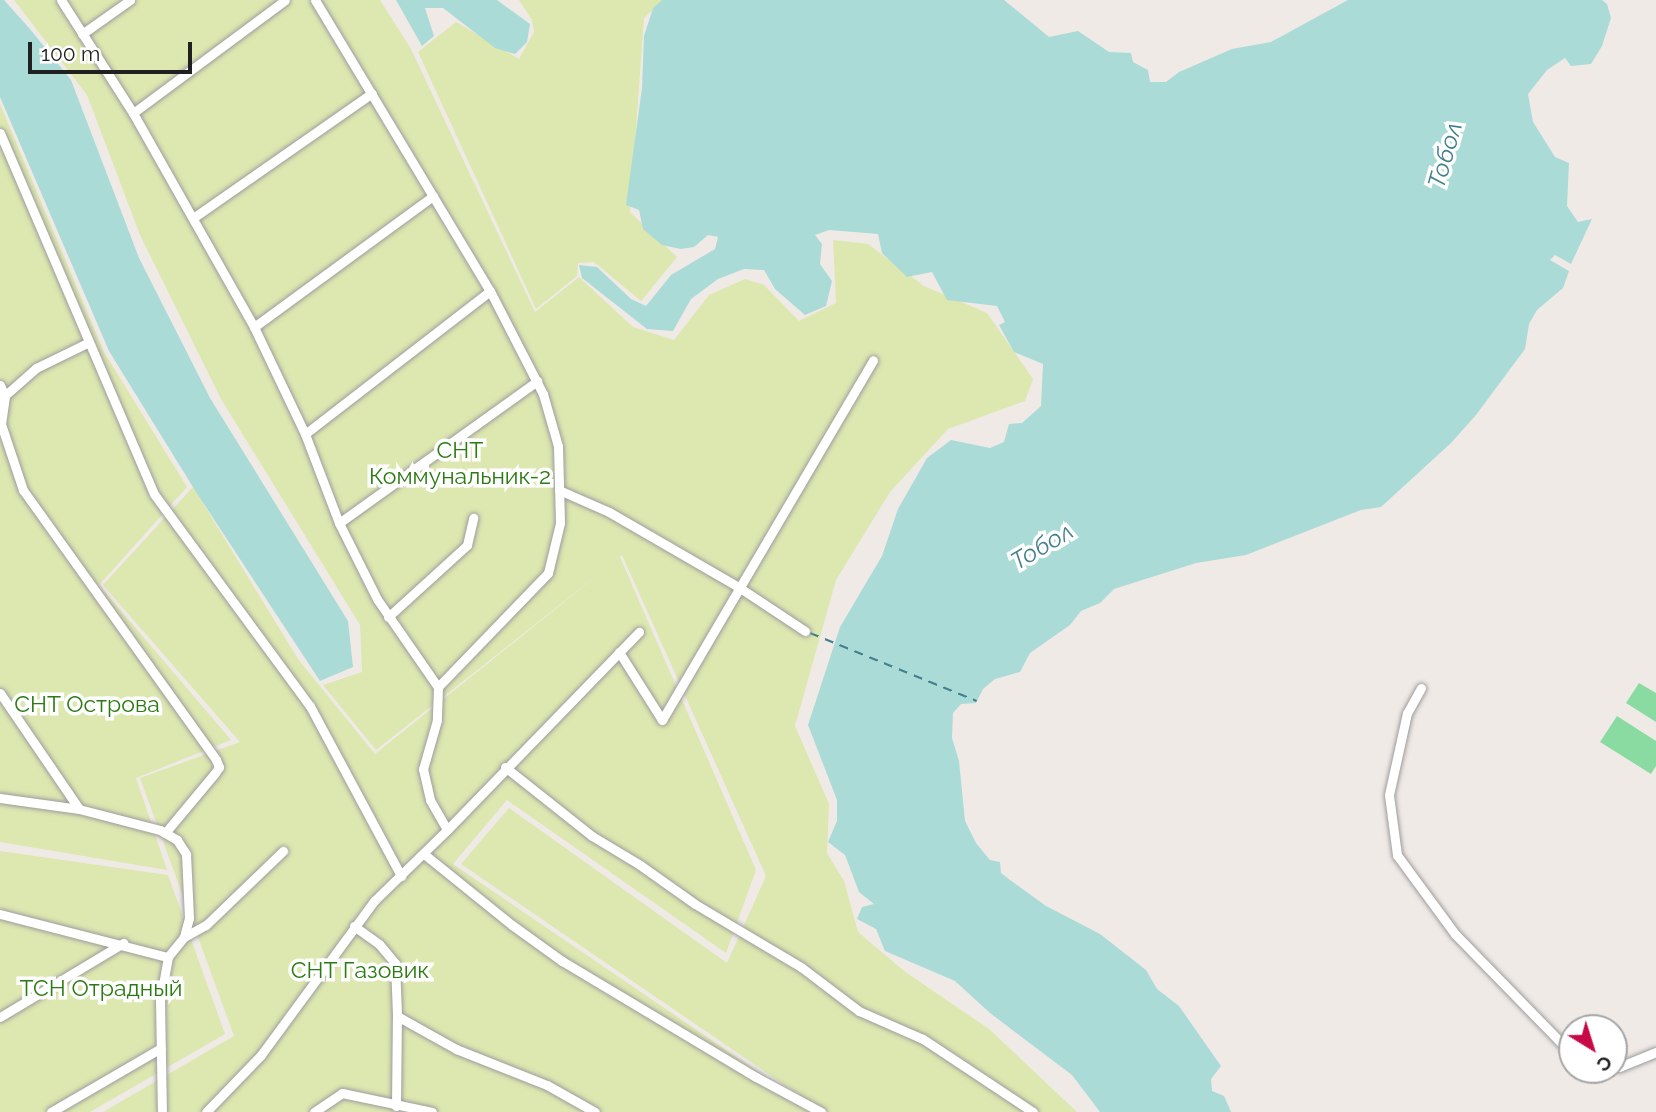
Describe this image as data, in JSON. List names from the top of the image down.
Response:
{
  "water": ["Тобол"],
  "parks": [
    "СНТ Коммунальник-2",
    "СНТ Острова",
    "СНТ Газовик",
    "ТСН Отрадный"
  ],
  "scale_bar": "100 m",
  "north": "bottom right"
}
